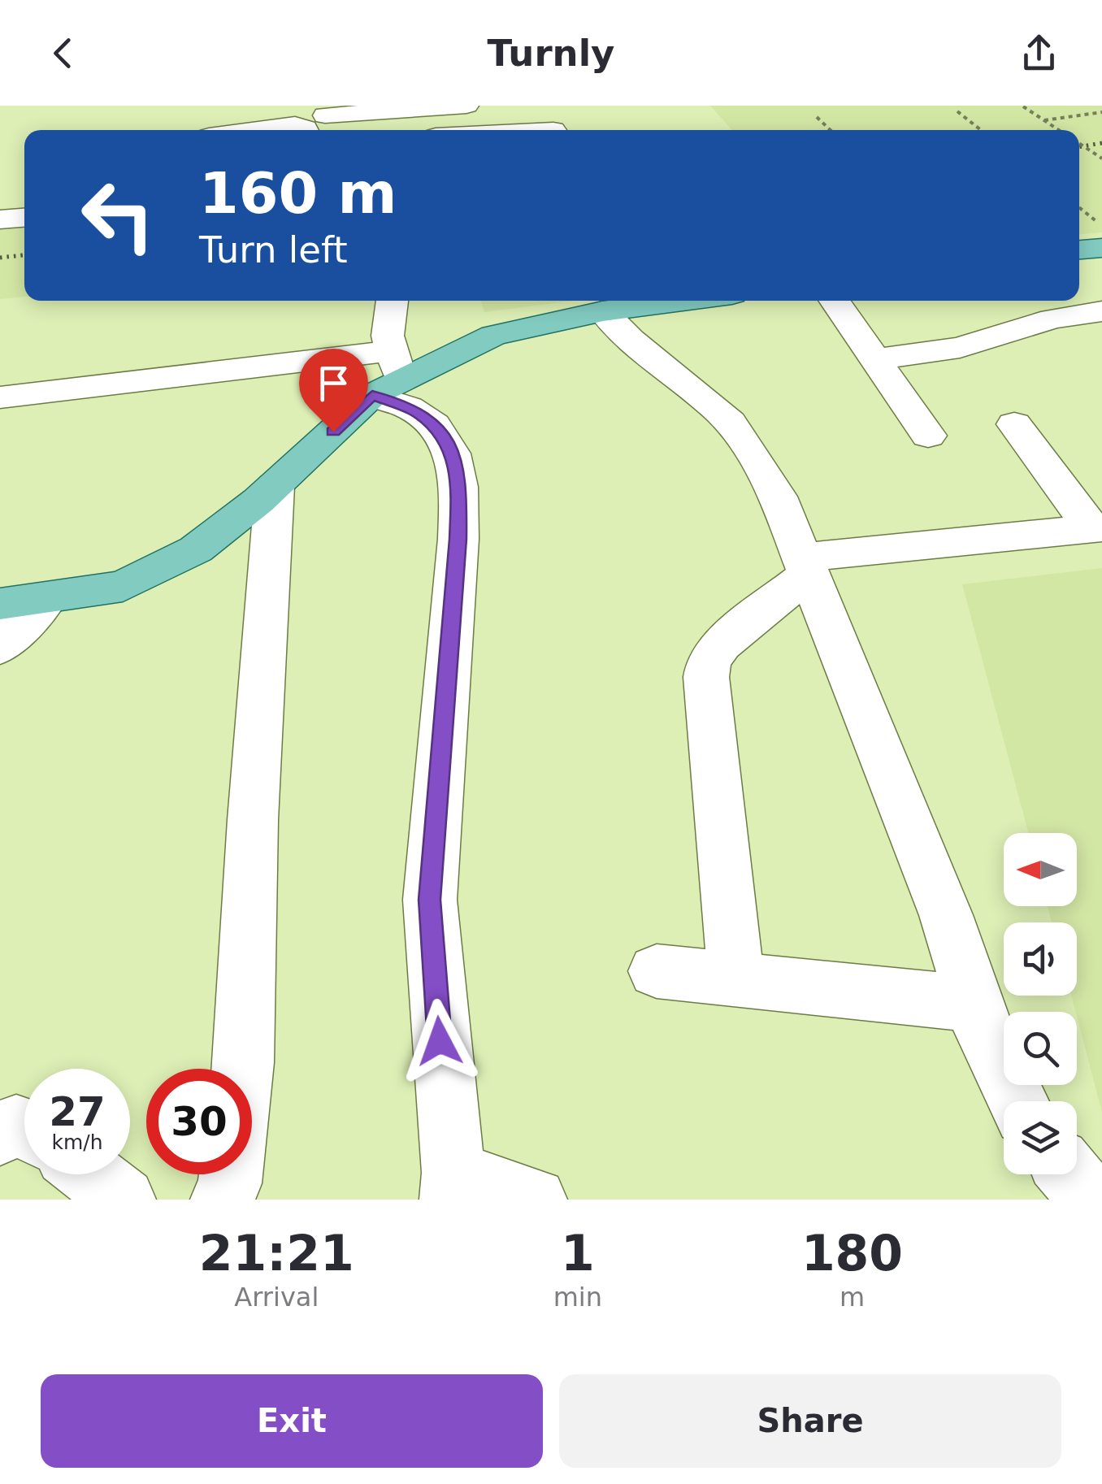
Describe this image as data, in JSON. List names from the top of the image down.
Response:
{
  "north": "left",
  "page": {
    "header": "Turnly",
    "turn": ["160 m", "Turn left"],
    "speed": "27 km/h",
    "limit": "30",
    "eta": [
      "21:21",
      "Arrival",
      "1",
      "min",
      "180",
      "m"
    ],
    "buttons": ["Exit", "Share"]
  }
}
